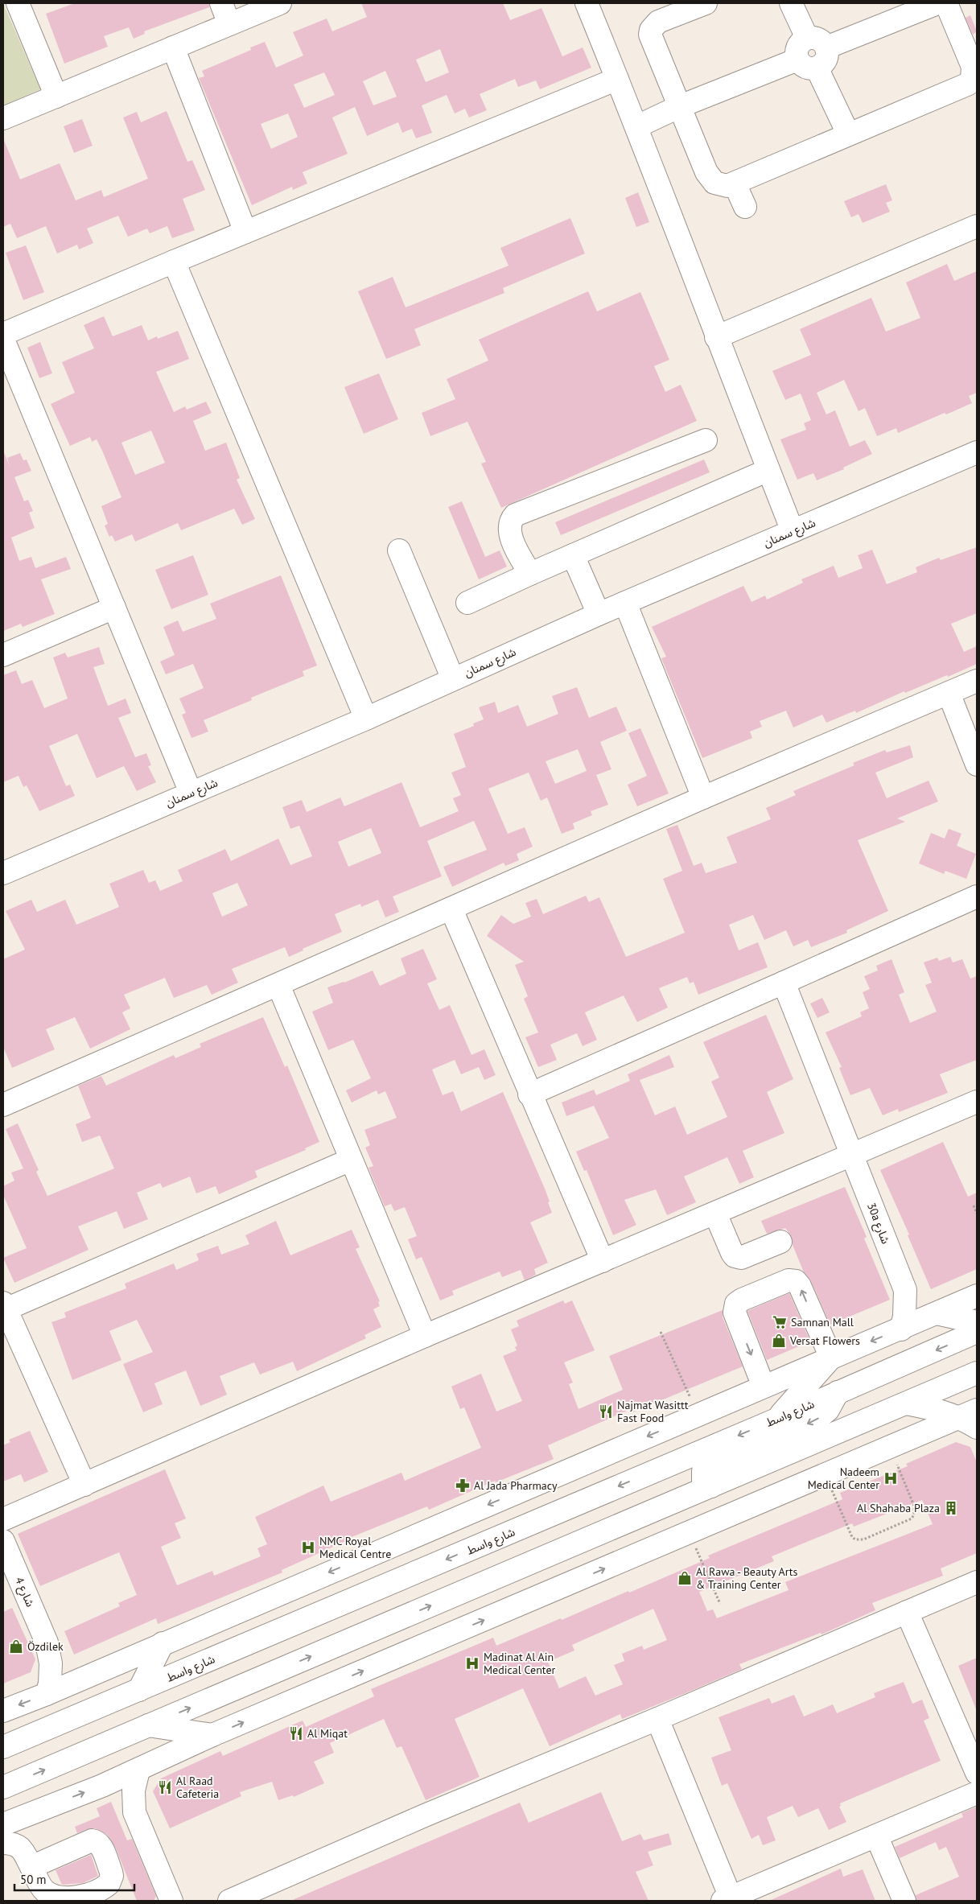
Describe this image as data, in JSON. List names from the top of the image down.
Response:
{
  "streets": {
    "street": [
      "شارع سمنان",
      "30a شارع",
      "شارع واسط",
      "شارع 4"
    ]
  },
  "places": {
    "supermarket": ["Samnan Mall"],
    "shop": ["Versat Flowers", "Al Rawa - Beauty Arts & Training Center", "Özdilek"],
    "restaurant": ["Najmat Wasittt Fast Food", "Al Miqat", "Al Raad Cafeteria"],
    "hospital": ["Nadeem Medical Center", "NMC Royal Medical Centre", "Madinat Al Ain Medical Center"],
    "pharmacy": ["Al Jada Pharmacy"],
    "building": ["Al Shahaba Plaza"]
  },
  "scale_bar": "50 m"
}
